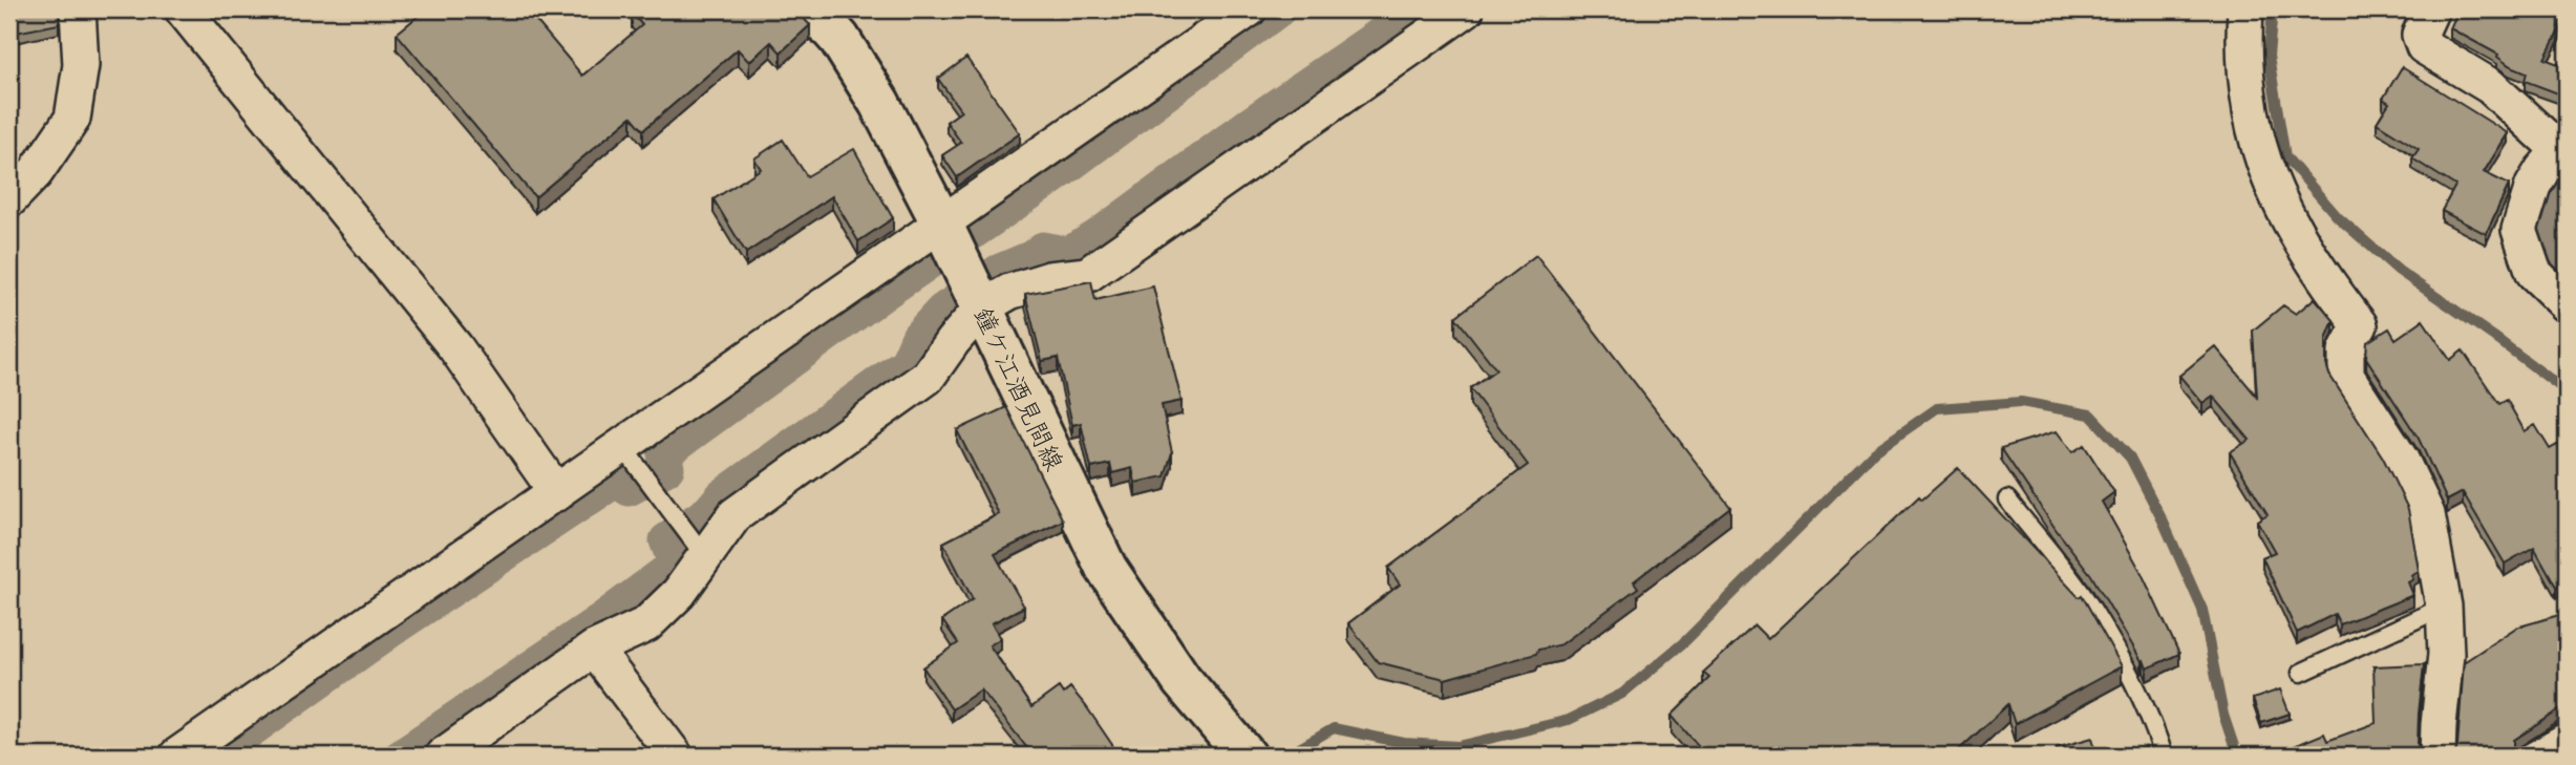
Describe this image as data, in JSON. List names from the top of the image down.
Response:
{
  "streets": {
    "main road": ["鐘ケ江酒見間線"]
  }
}
